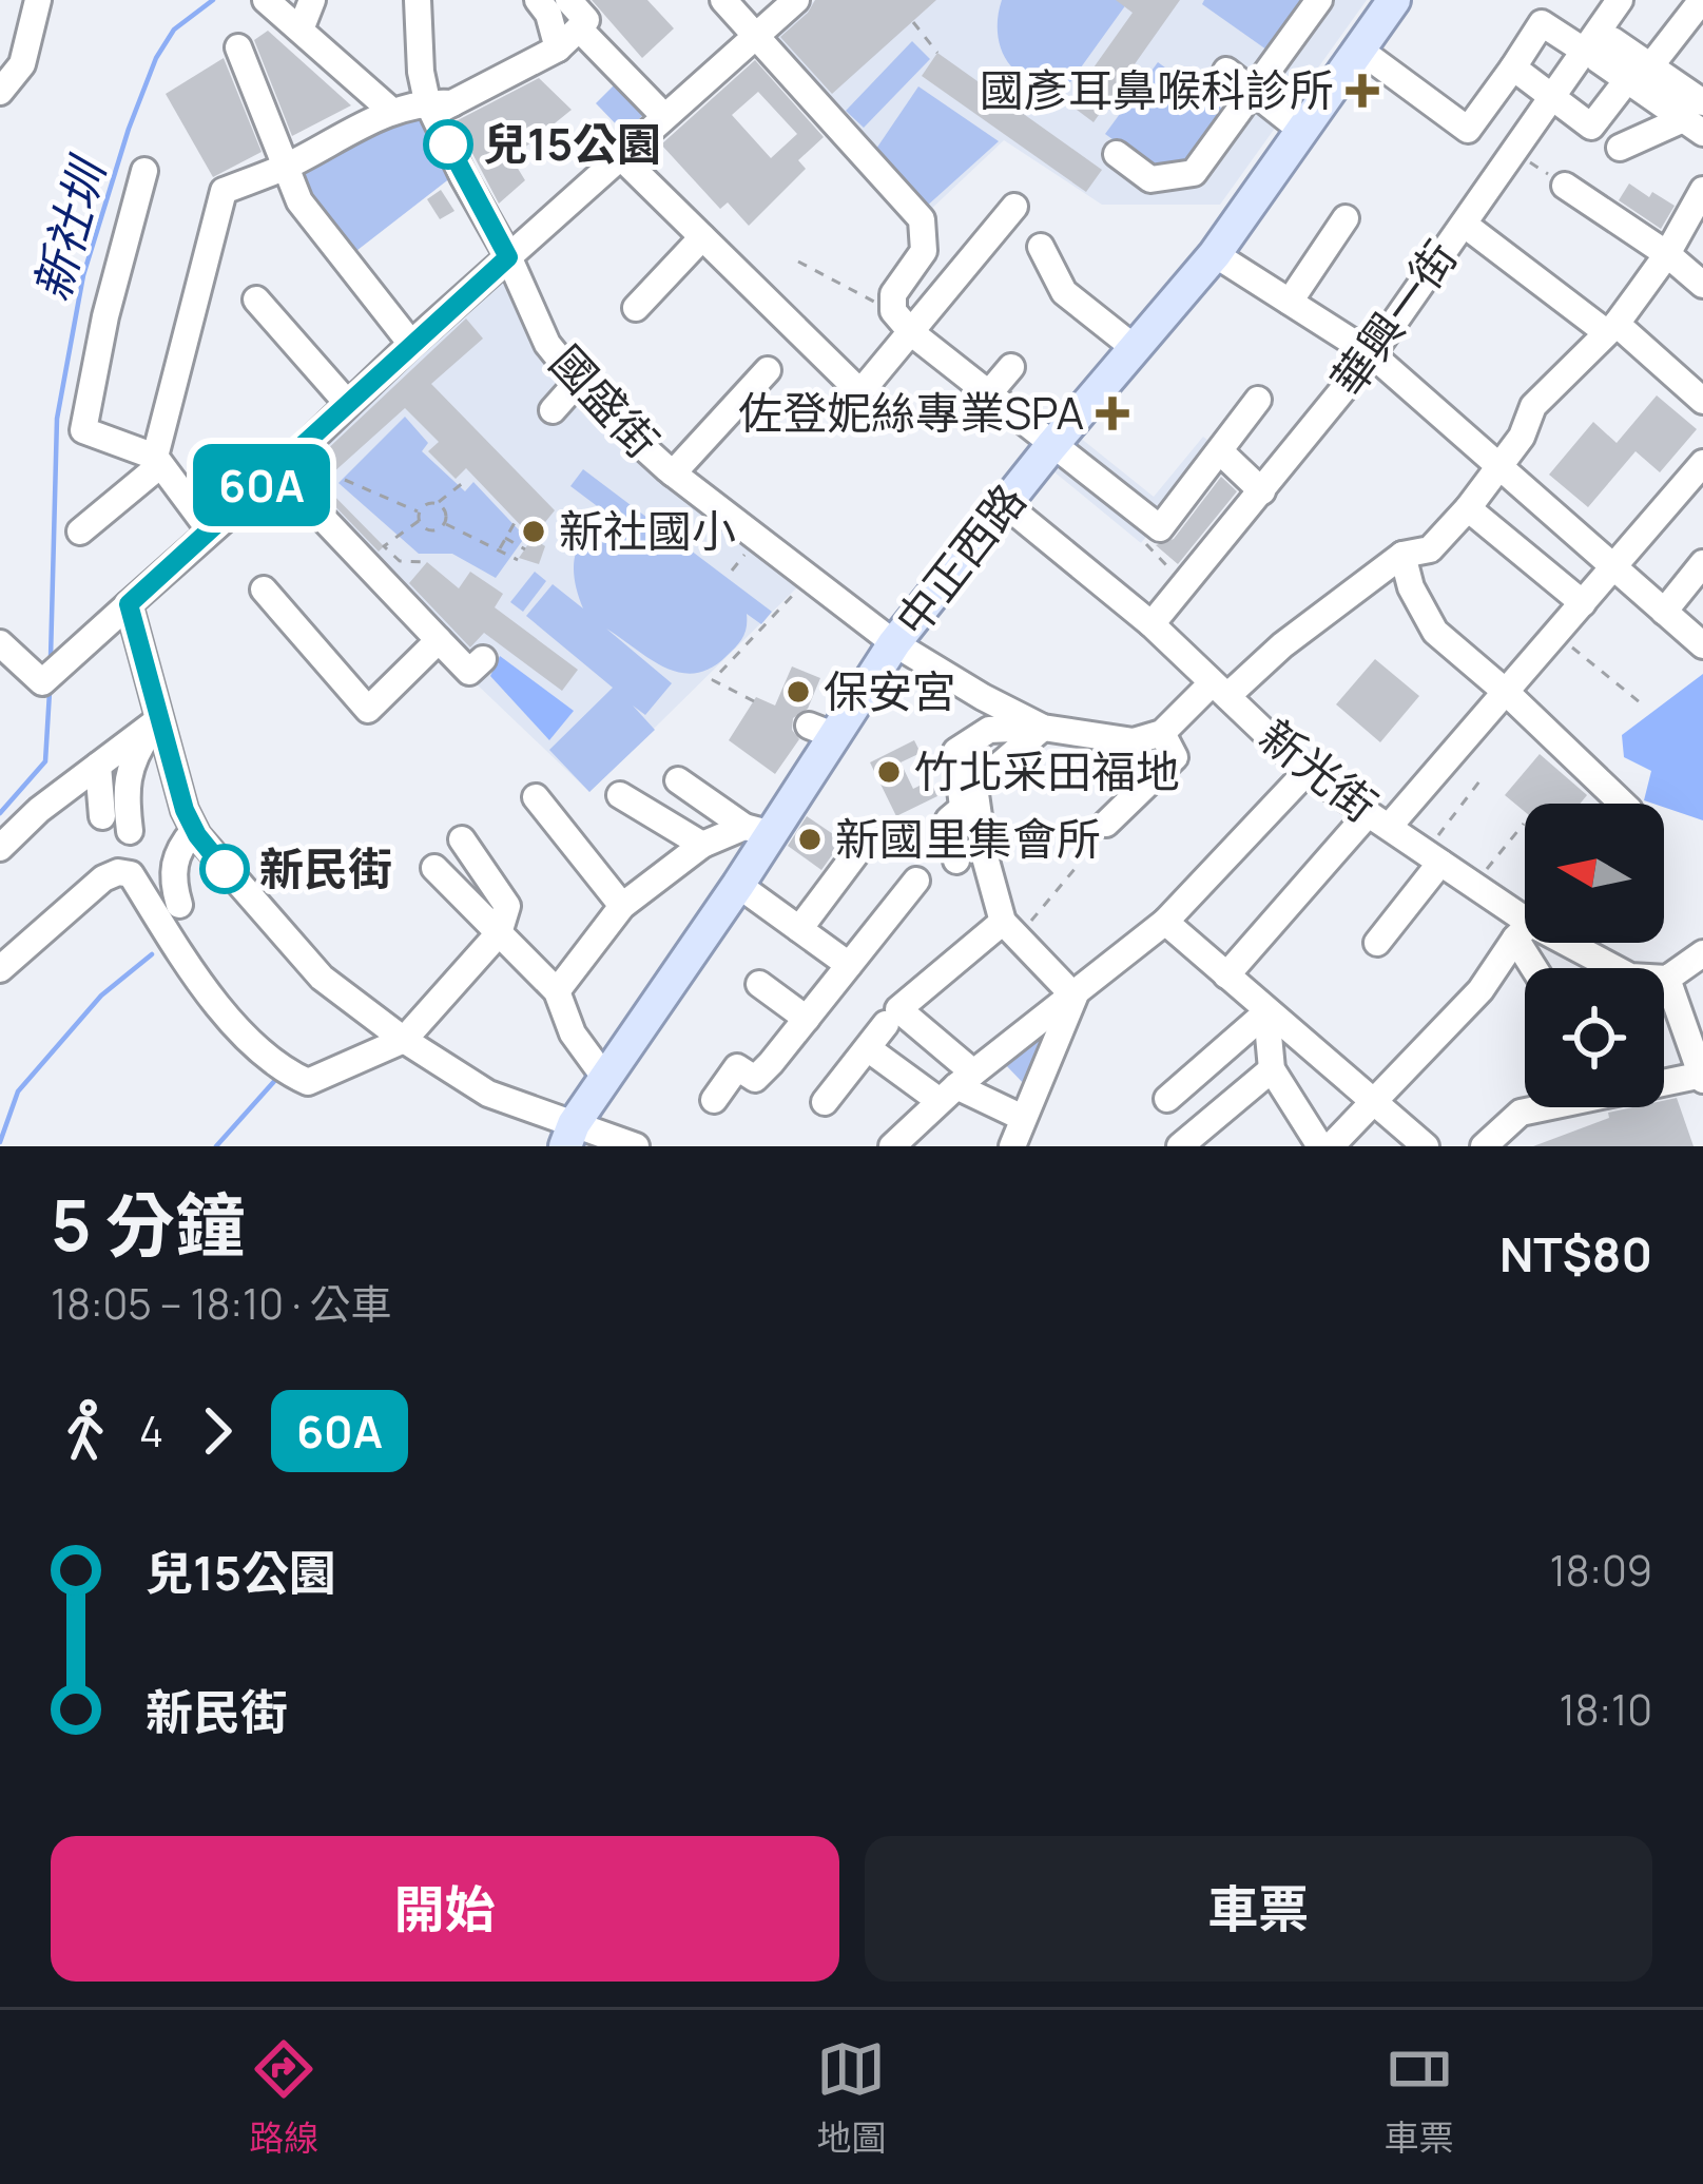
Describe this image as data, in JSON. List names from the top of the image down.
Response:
{
  "streets": {
    "main road": ["中正西路"],
    "street": ["華興一街", "國盛街", "新光街"]
  },
  "crossings": [
    ["華興一街", "新光街"],
    ["國盛街", "中正西路"],
    ["中正西路", "新光街"]
  ],
  "water": ["新社圳"],
  "places": {
    "health": ["國彥耳鼻喉科診所", "佐登妮絲專業SPA"],
    "other": [
      "兒15公園",
      "新社國小",
      "保安宮",
      "竹北采田福地",
      "新國里集會所",
      "新民街"
    ]
  },
  "lines": ["bus line 60A"],
  "north": "left",
  "page": {
    "on_map": "60A",
    "heading": ["5 分鐘", "18:05 – 18:10 · 公車", "NT$80"],
    "legs": ["4", "60A"],
    "list": [
      {
        "name": "兒15公園",
        "value": "18:09"
      },
      {
        "name": "新民街",
        "value": "18:10"
      }
    ],
    "buttons": ["開始", "車票"],
    "tabs": ["路線", "地圖", "車票"]
  }
}
